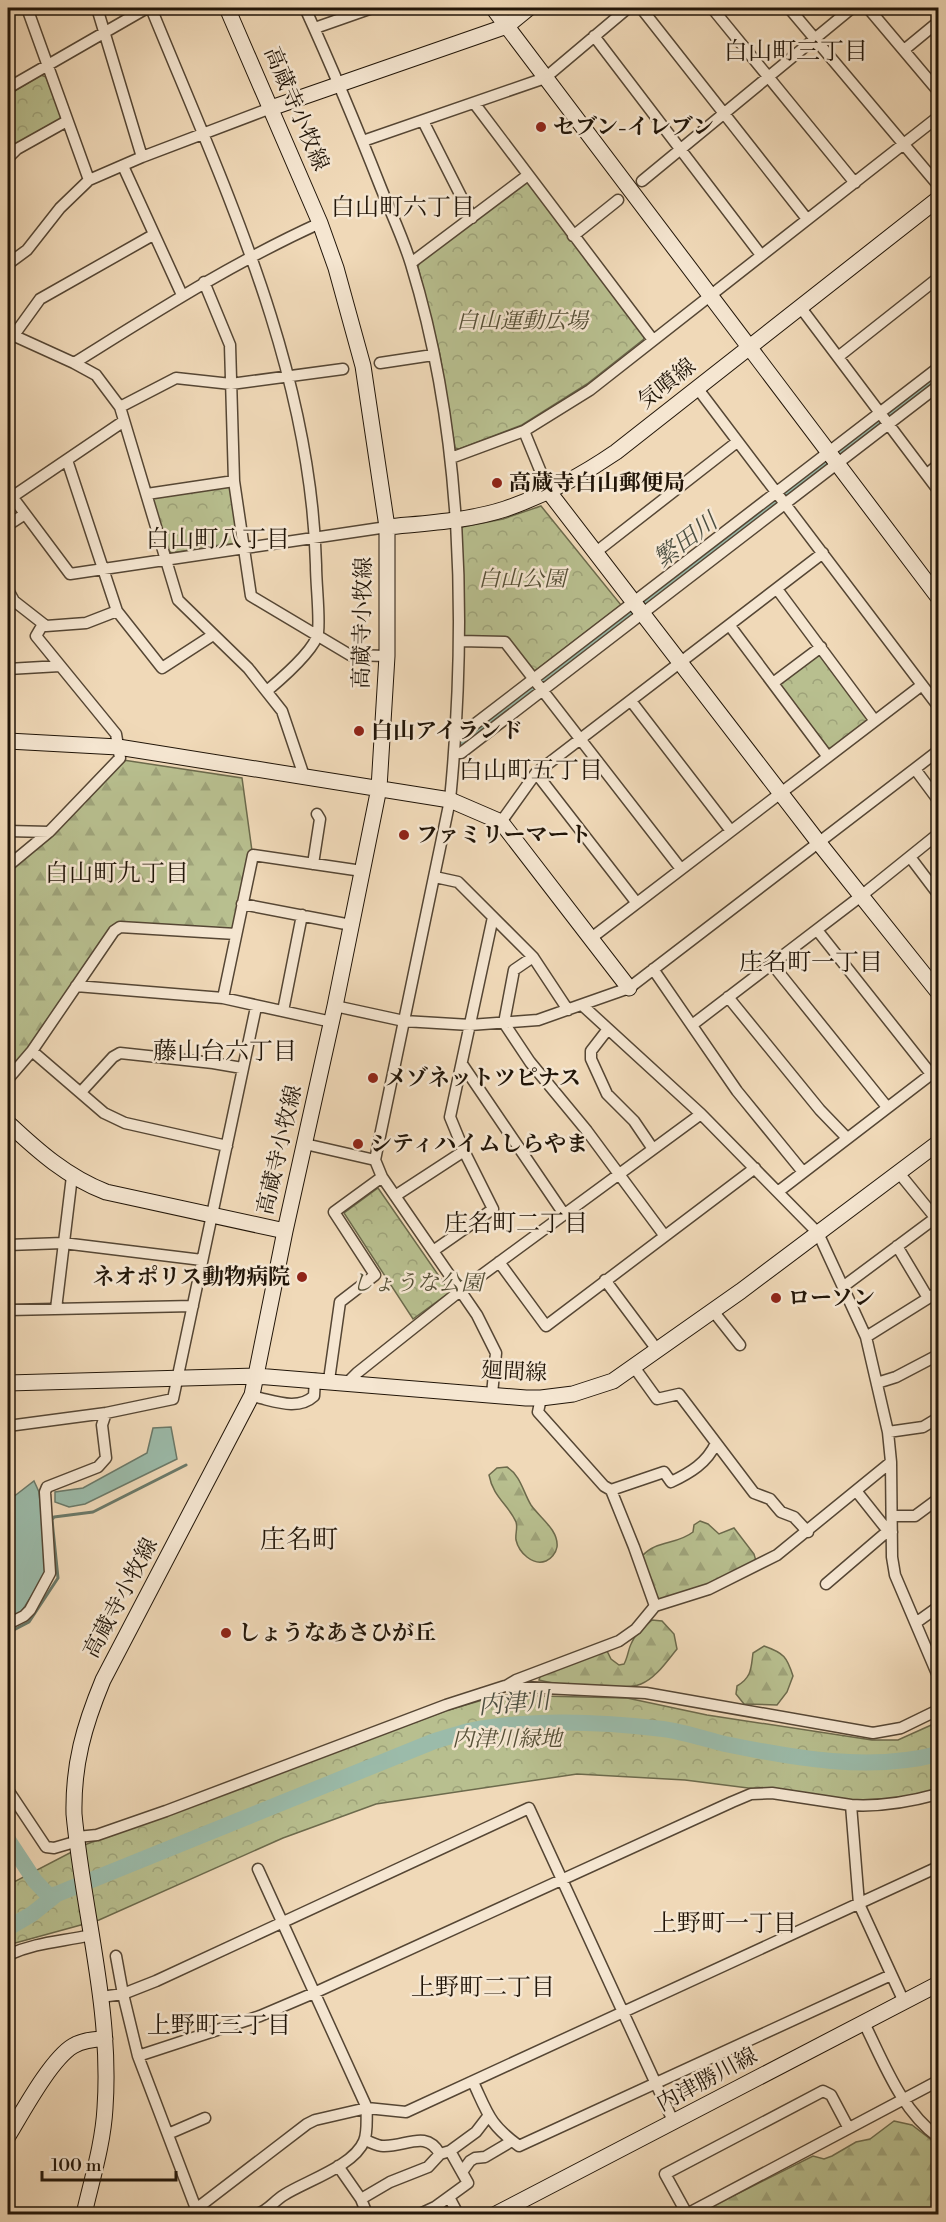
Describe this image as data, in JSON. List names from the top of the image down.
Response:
{
  "streets": {
    "street": [
      "高蔵寺小牧線",
      "気噴線",
      "廻間線",
      "内津勝川線"
    ]
  },
  "crossings": [
    ["高蔵寺小牧線", "気噴線"],
    ["高蔵寺小牧線", "廻間線"]
  ],
  "districts": [
    "白山町三丁目",
    "白山町六丁目",
    "白山町八丁目",
    "白山町五丁目",
    "白山町九丁目",
    "庄名町一丁目",
    "藤山台六丁目",
    "庄名町二丁目",
    "庄名町",
    "上野町一丁目",
    "上野町二丁目",
    "上野町三丁目"
  ],
  "water": ["繁田川", "内津川"],
  "parks": [
    "白山運動広場",
    "白山公園",
    "しょうな公園",
    "内津川緑地"
  ],
  "places": [
    "セブン-イレブン",
    "高蔵寺白山郵便局",
    "白山アイランド",
    "ファミリーマート",
    "メゾネットツピナス",
    "シティハイムしらやま",
    "ネオポリス動物病院",
    "ローソン",
    "しょうなあさひが丘"
  ],
  "scale_bar": "100 m"
}
